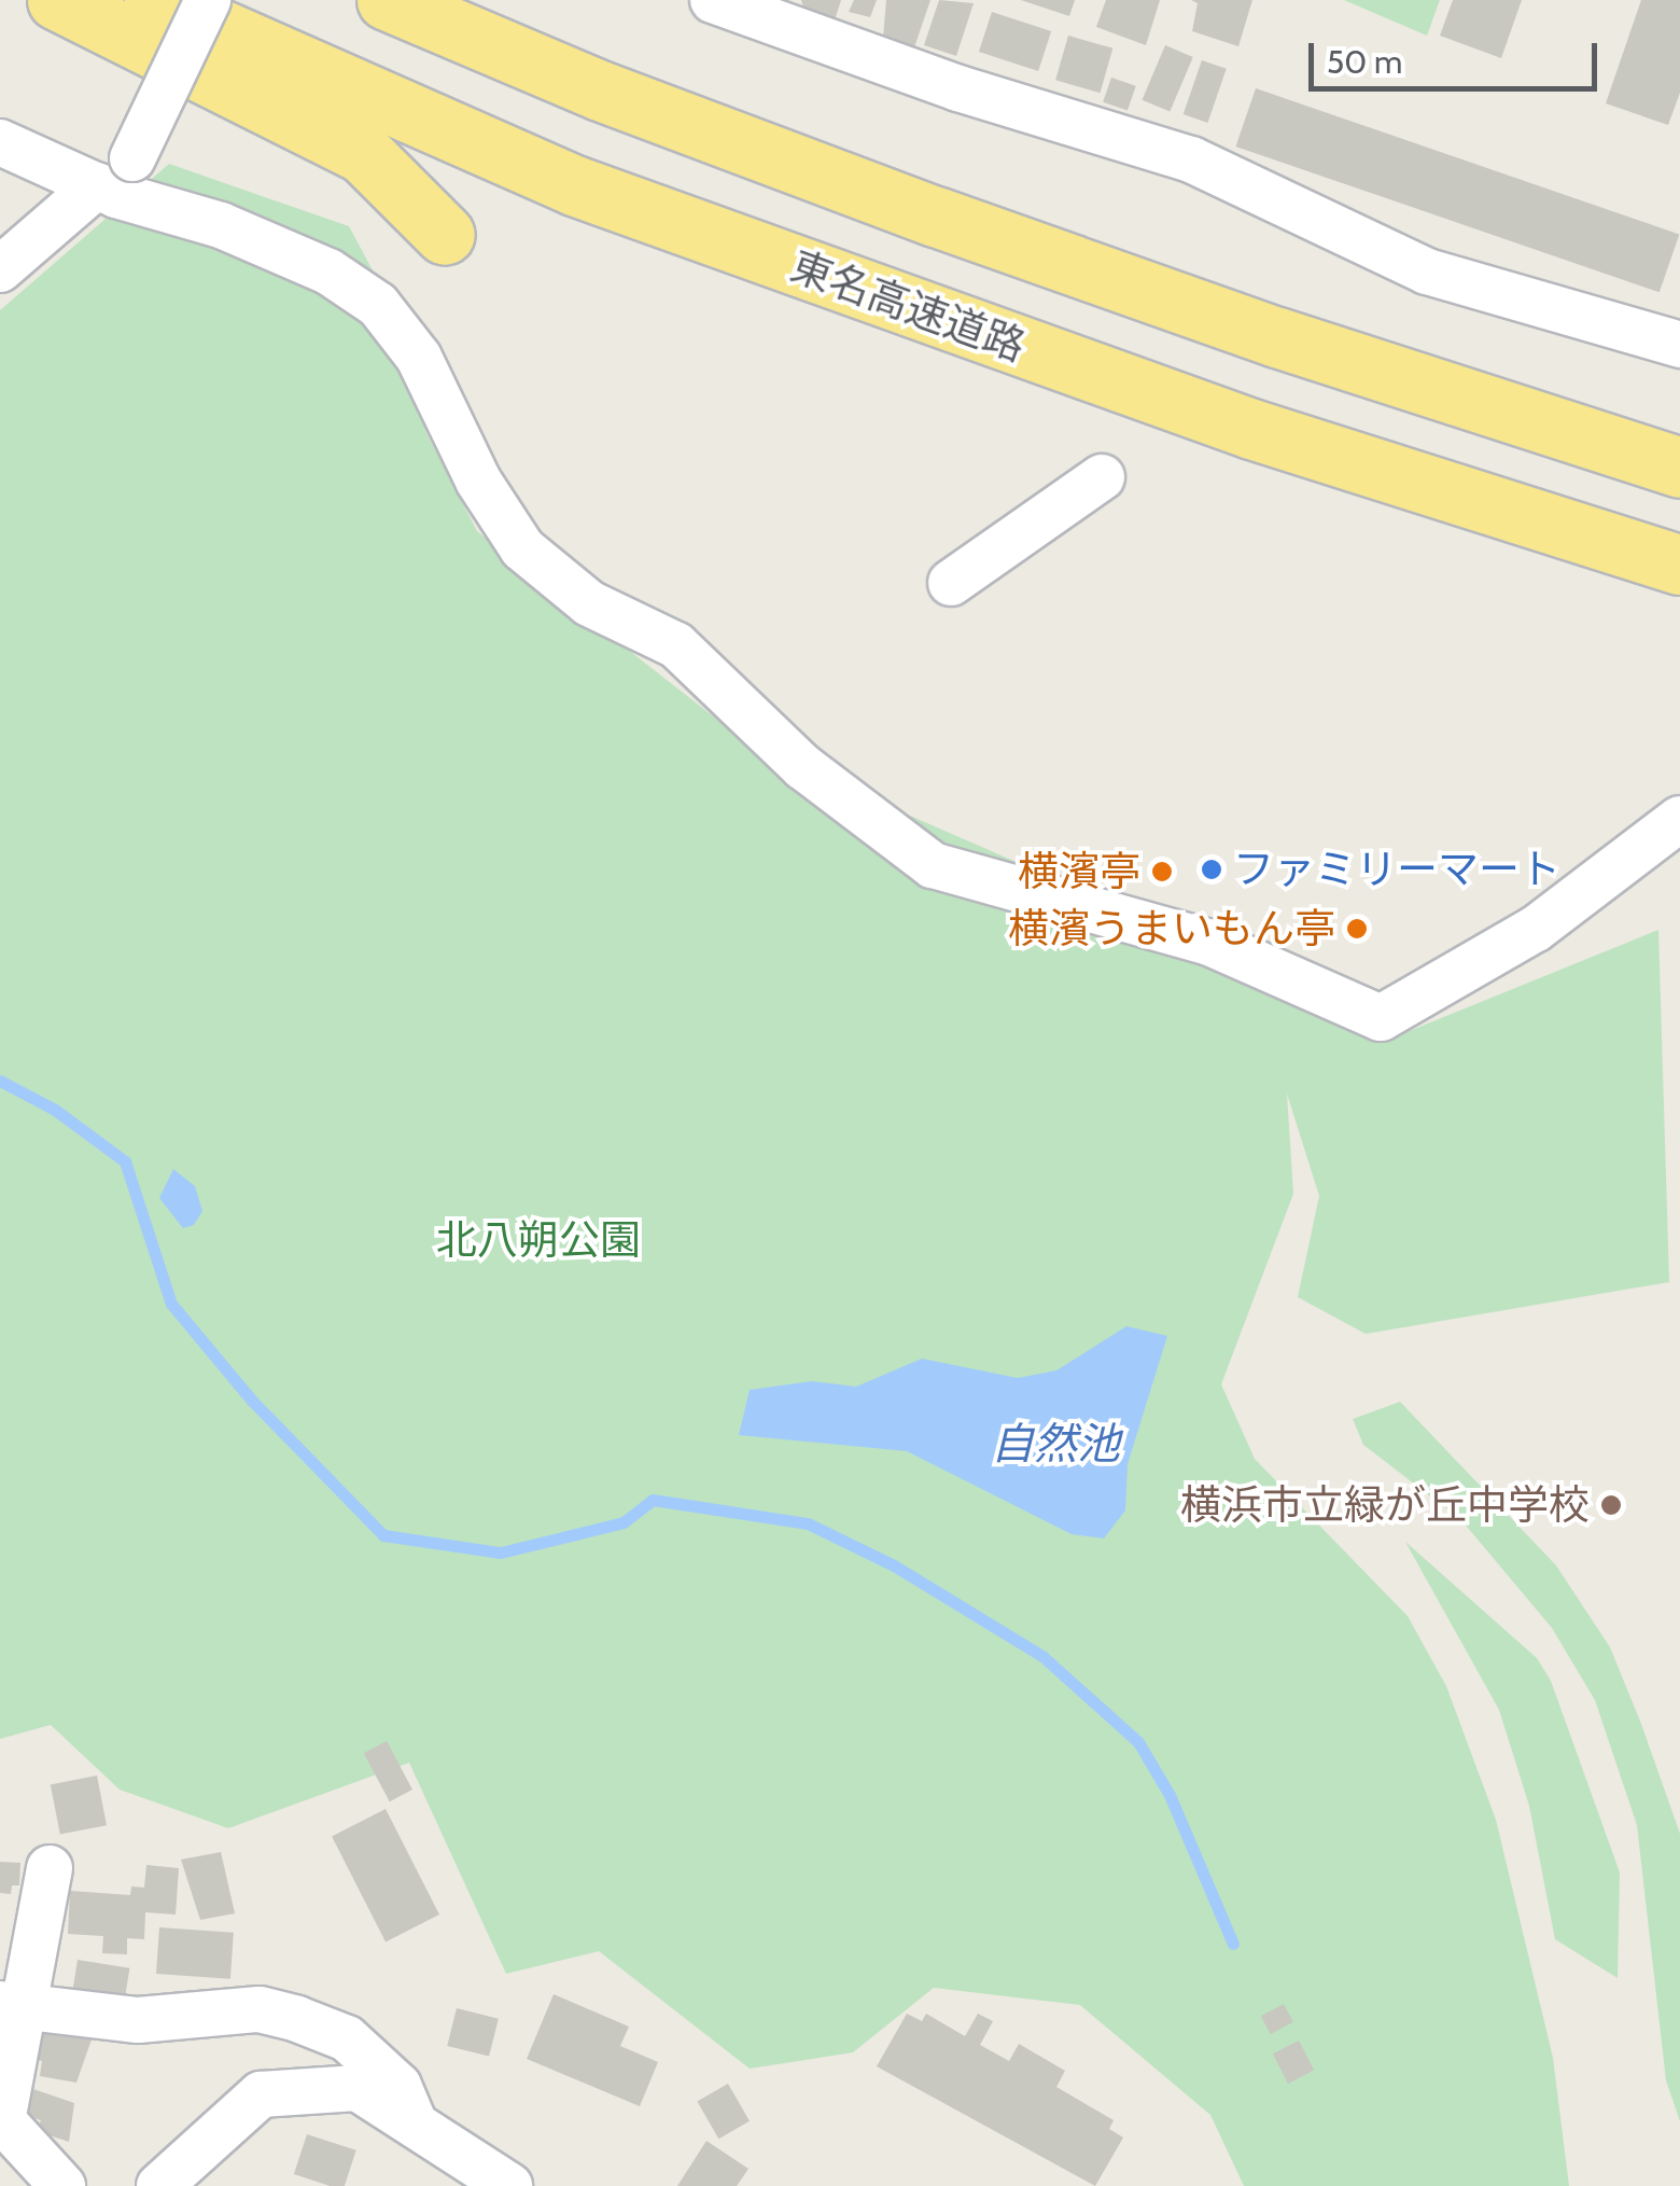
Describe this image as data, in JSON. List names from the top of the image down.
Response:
{
  "streets": {
    "highway": ["東名高速道路"]
  },
  "water": ["自然池"],
  "parks": ["北八朔公園"],
  "places": [
    "ファミリーマート",
    "横濱亭",
    "横濱うまいもん亭",
    "横浜市立緑が丘中学校"
  ],
  "scale_bar": "50 m"
}
